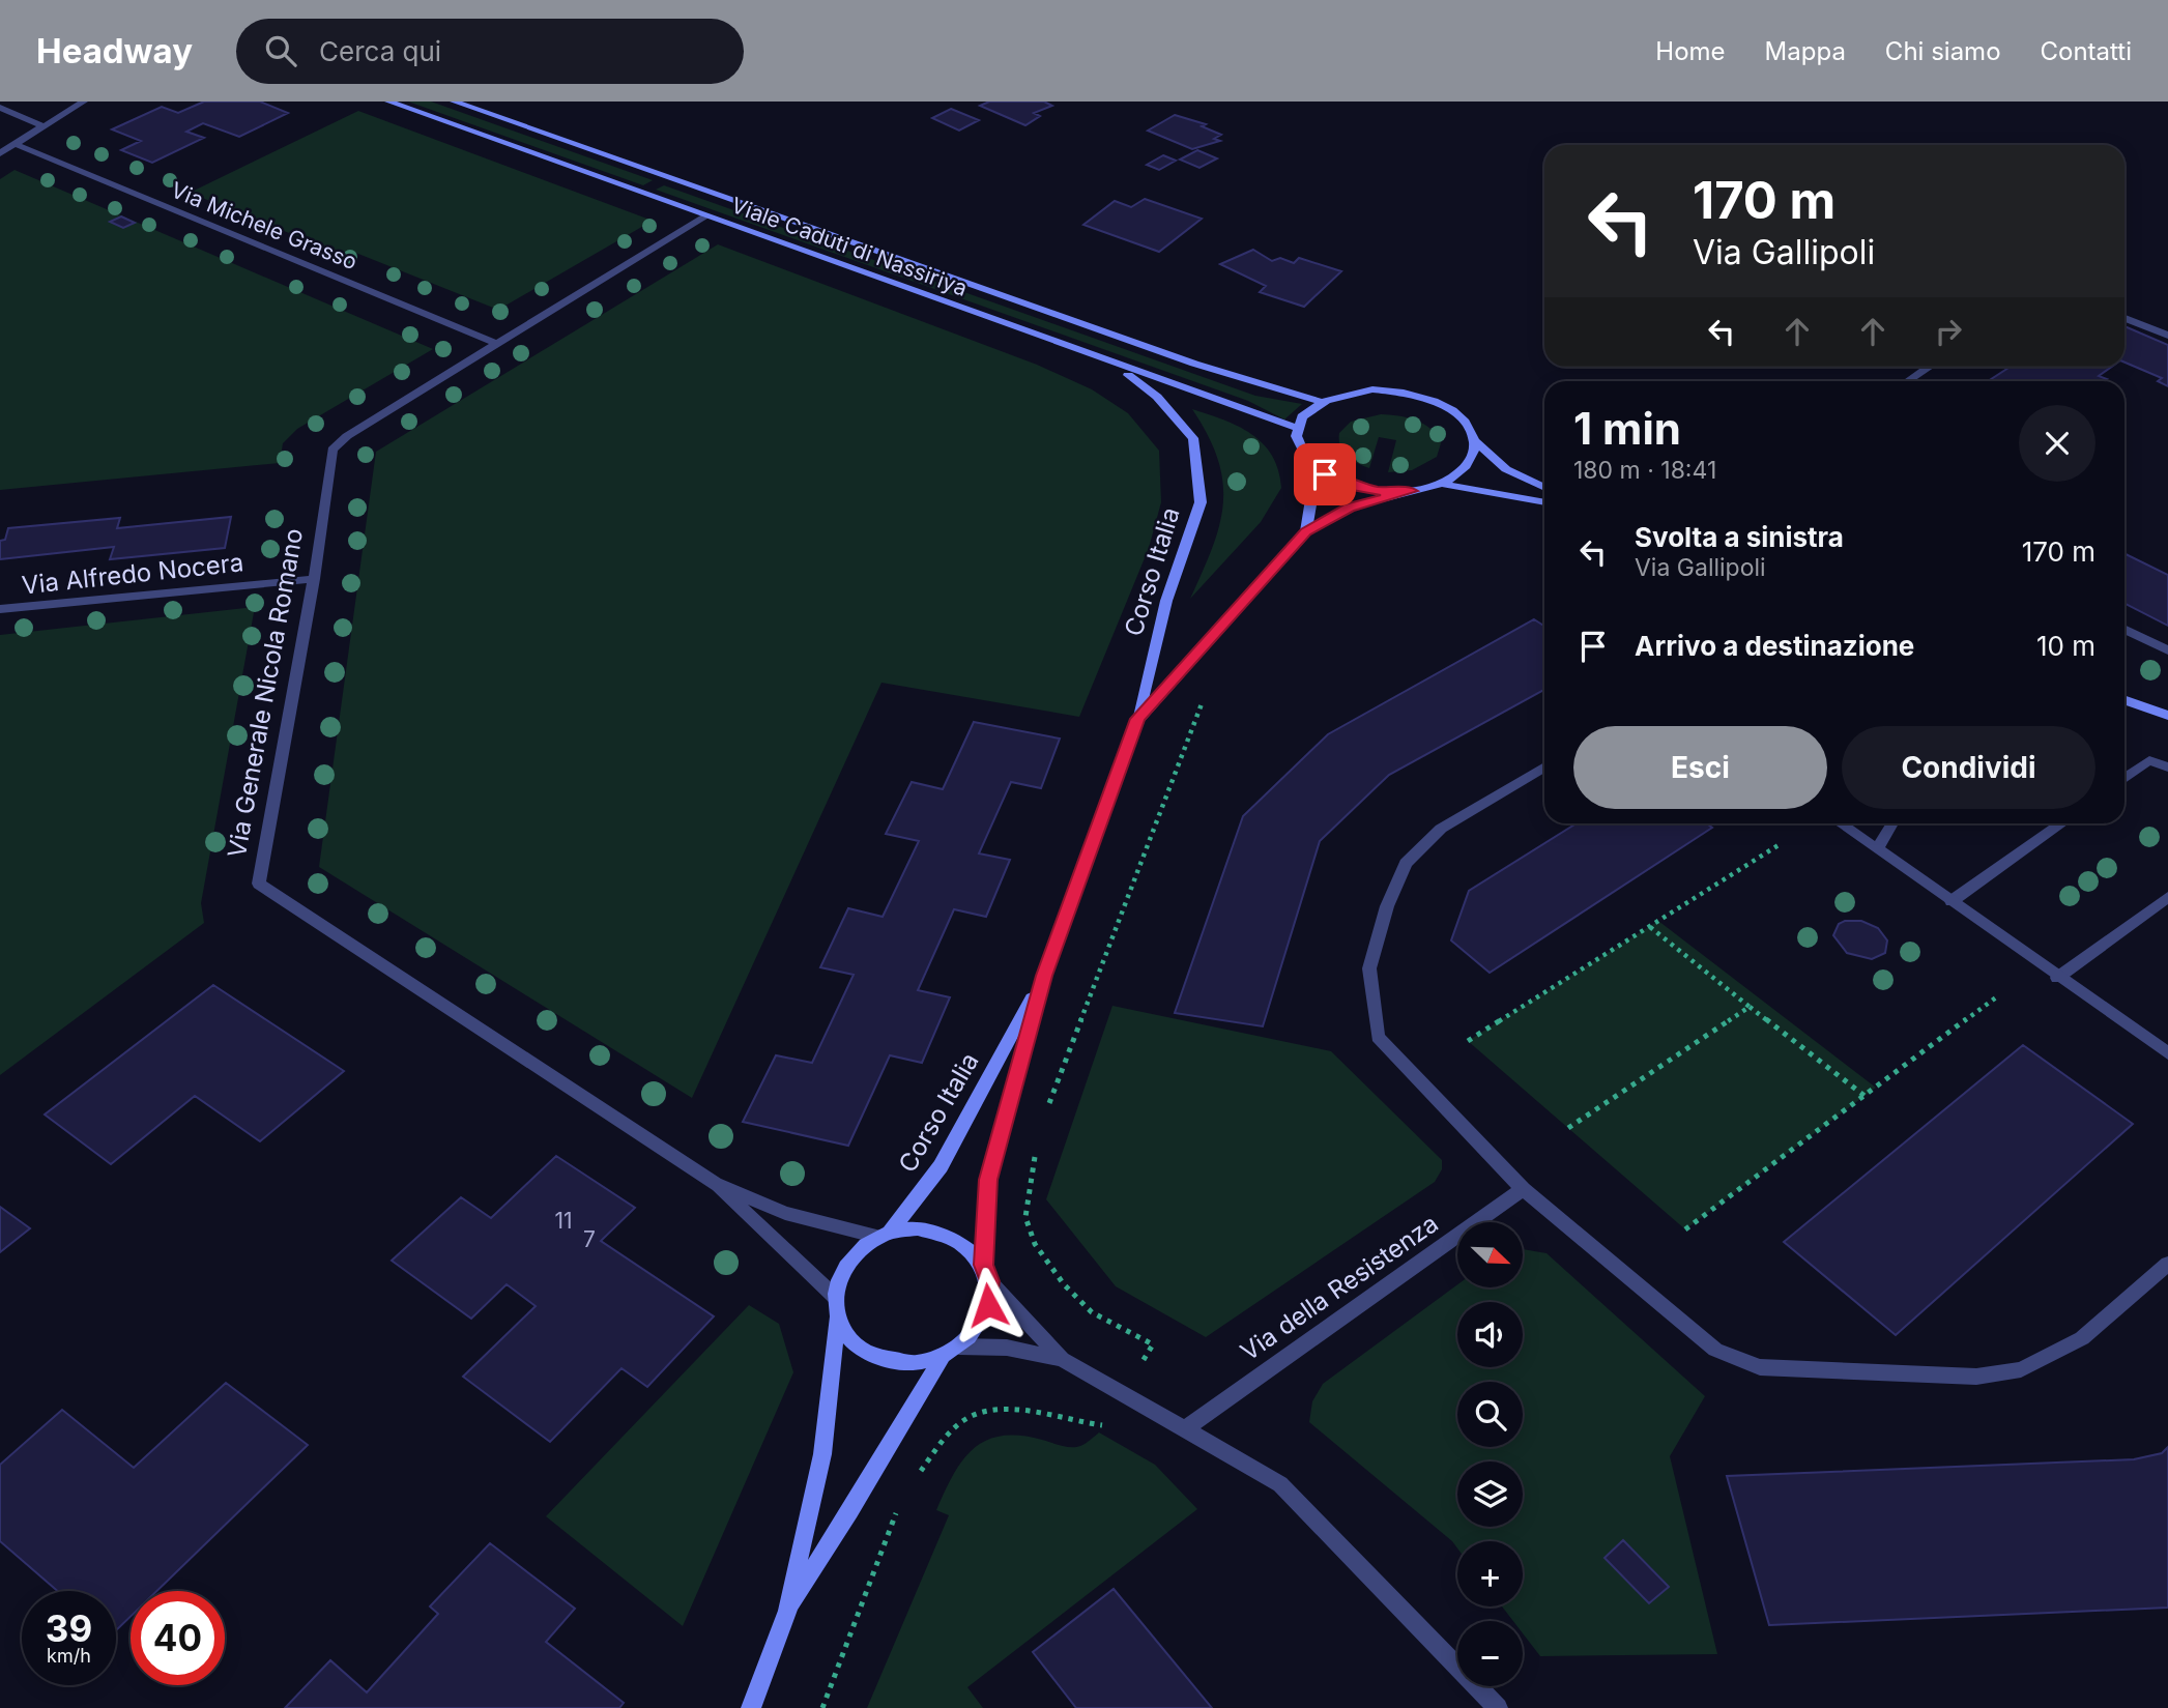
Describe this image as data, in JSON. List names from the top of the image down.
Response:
{
  "streets": {
    "main road": ["Viale Caduti di Nassiriya", "Corso Italia"],
    "street": [
      "Via Michele Grasso",
      "Via Alfredo Nocera",
      "Via Generale Nicola Romano",
      "Via della Resistenza"
    ]
  },
  "crossings": [
    ["Via Michele Grasso", "Via Generale Nicola Romano"],
    ["Viale Caduti di Nassiriya", "Corso Italia"],
    ["Viale Caduti di Nassiriya", "Via Generale Nicola Romano"],
    ["Corso Italia", "Via Generale Nicola Romano"],
    ["Via Alfredo Nocera", "Via Generale Nicola Romano"]
  ],
  "house_numbers": ["11", "7"],
  "north": "bottom right",
  "page": {
    "header": "Headway",
    "search": "Cerca qui",
    "nav": [
      "Home",
      "Mappa",
      "Chi siamo",
      "Contatti"
    ],
    "turn": ["170 m", "Via Gallipoli"],
    "heading": ["1 min", "180 m · 18:41"],
    "list": [
      {
        "name": "Svolta a sinistra",
        "note": "Via Gallipoli",
        "value": "170 m"
      },
      {
        "name": "Arrivo a destinazione",
        "value": "10 m"
      }
    ],
    "buttons": ["Esci", "Condividi"],
    "map_buttons": ["+", "−"],
    "speed": "39 km/h",
    "limit": "40"
  }
}
